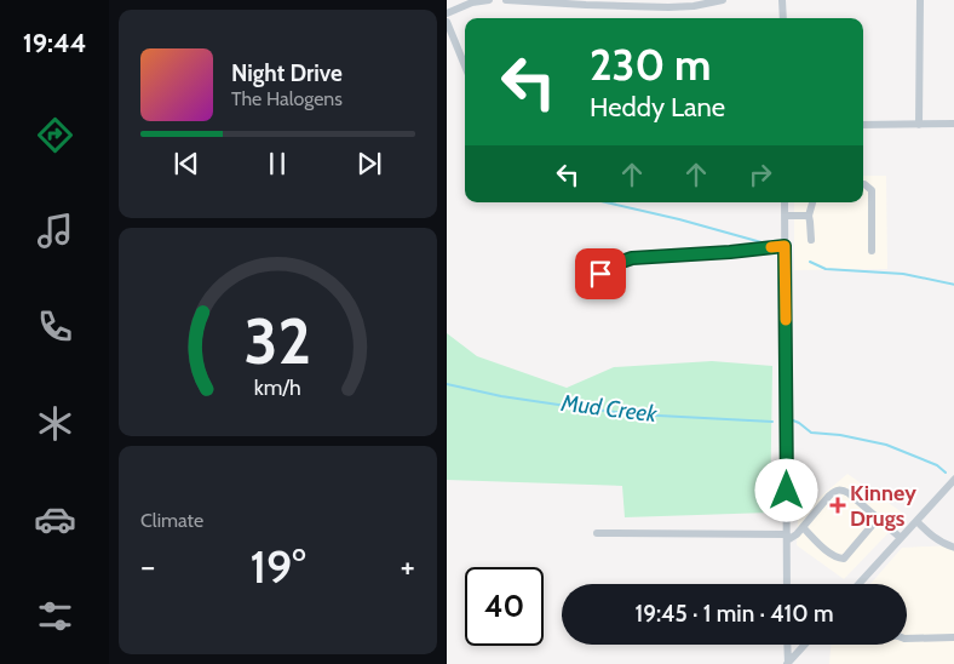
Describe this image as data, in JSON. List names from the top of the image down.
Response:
{
  "water": ["Mud Creek"],
  "places": {
    "health": ["Kinney Drugs"]
  },
  "page": {
    "tabs": "19:44",
    "turn": ["230 m", "Heddy Lane"],
    "song": ["Night Drive", "The Halogens"],
    "tile": "Climate",
    "heat": ["−", "19°", "+"],
    "limit": "40",
    "trip": "19:45 · 1 min · 410 m",
    "gauge": ["32", "km/h"]
  }
}
